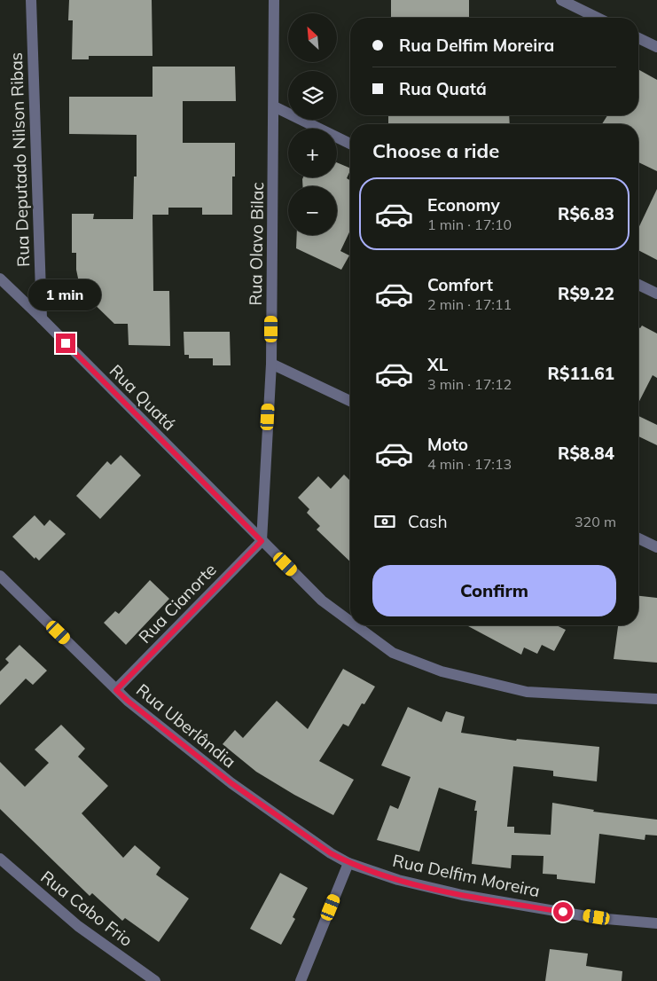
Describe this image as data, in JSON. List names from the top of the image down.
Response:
{
  "streets": {
    "street": [
      "Rua Deputado Nilson Ribas",
      "Rua Olavo Bilac",
      "Rua Quatá",
      "Rua Cianorte",
      "Rua Uberlândia",
      "Rua Delfim Moreira",
      "Rua Cabo Frio"
    ]
  },
  "crossings": [
    ["Rua Deputado Nilson Ribas", "Rua Quatá"],
    ["Rua Olavo Bilac", "Rua Quatá"],
    ["Rua Olavo Bilac", "Rua Cianorte"],
    ["Rua Quatá", "Rua Cianorte"],
    ["Rua Cianorte", "Rua Uberlândia"],
    ["Rua Uberlândia", "Rua Delfim Moreira"]
  ],
  "north": "top left",
  "page": {
    "map_buttons": ["+", "−"],
    "banner": ["Rua Delfim Moreira", "Rua Quatá"],
    "heading": "Choose a ride",
    "list": [
      {
        "name": "Economy",
        "note": "1 min · 17:10",
        "value": "R$6.83"
      },
      {
        "name": "Comfort",
        "note": "2 min · 17:11",
        "value": "R$9.22"
      },
      {
        "name": "XL",
        "note": "3 min · 17:12",
        "value": "R$11.61"
      },
      {
        "name": "Moto",
        "note": "4 min · 17:13",
        "value": "R$8.84"
      }
    ],
    "bubble": "1 min",
    "pay": ["Cash", "320 m"],
    "buttons": "Confirm"
  }
}
